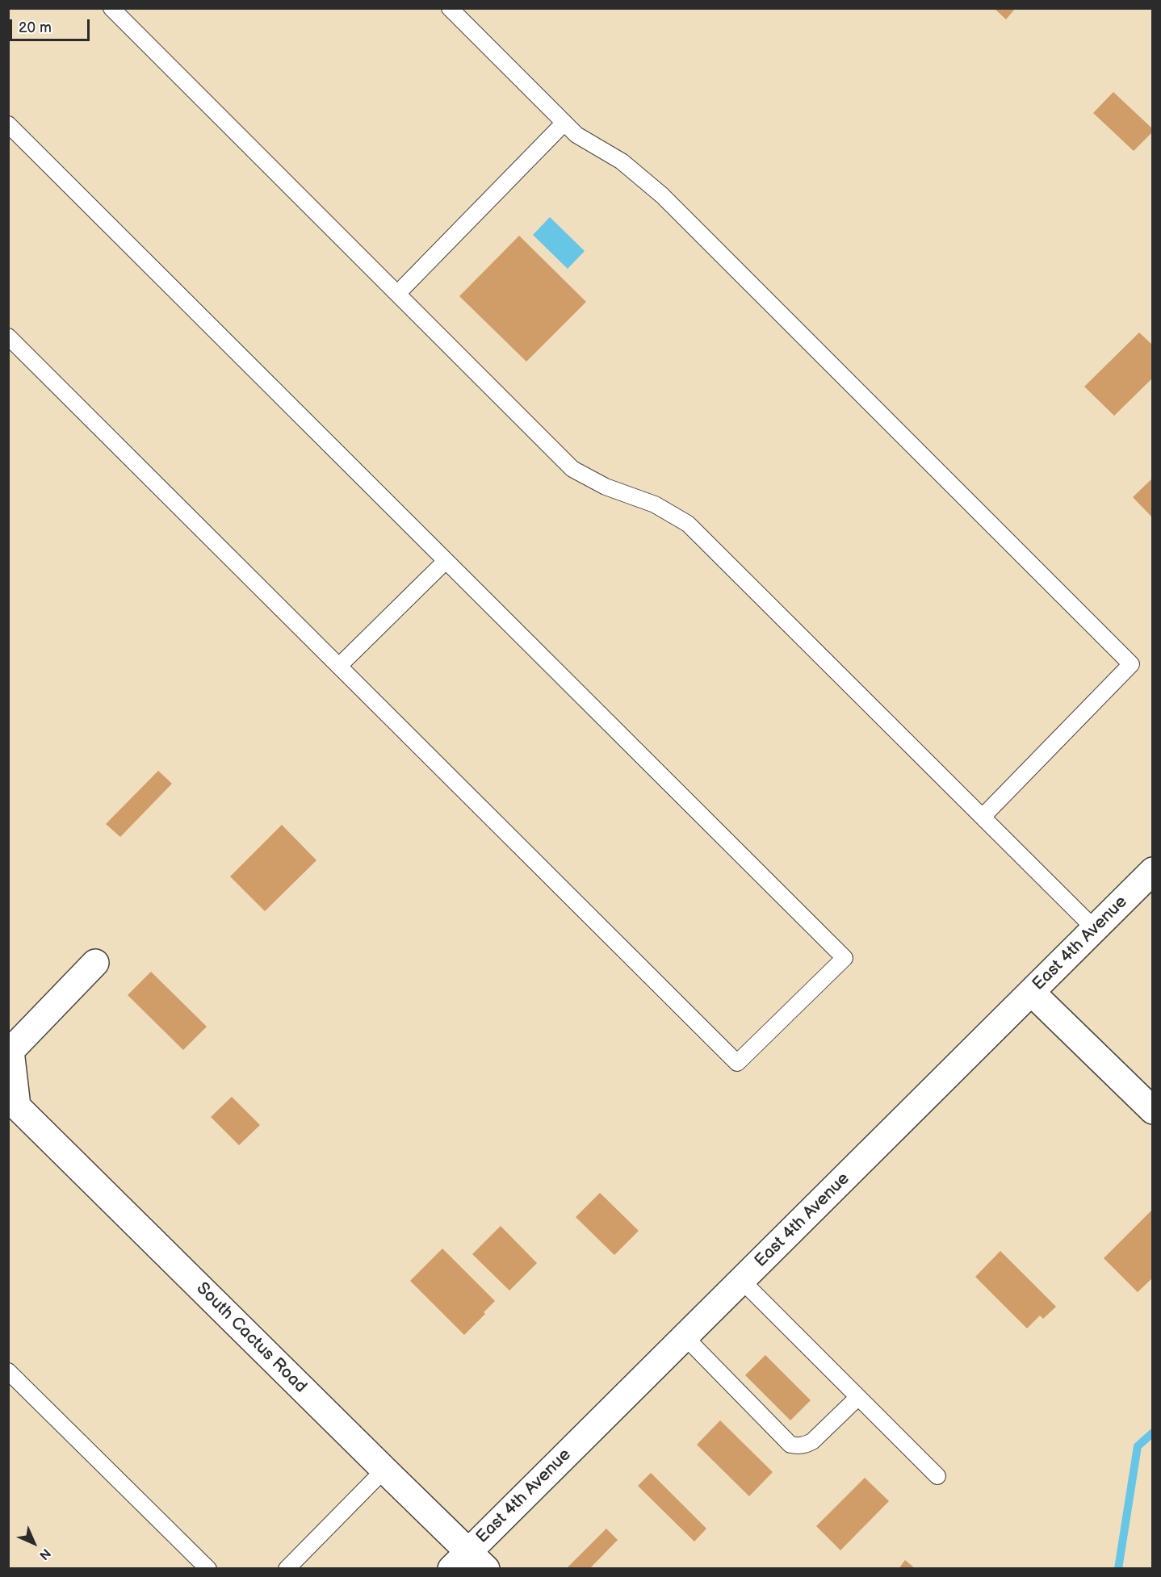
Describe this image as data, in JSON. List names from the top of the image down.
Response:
{
  "streets": {
    "street": ["East 4th Avenue", "South Cactus Road"]
  },
  "crossings": [
    ["East 4th Avenue", "South Cactus Road"]
  ],
  "scale_bar": "20 m",
  "north": "bottom right"
}
